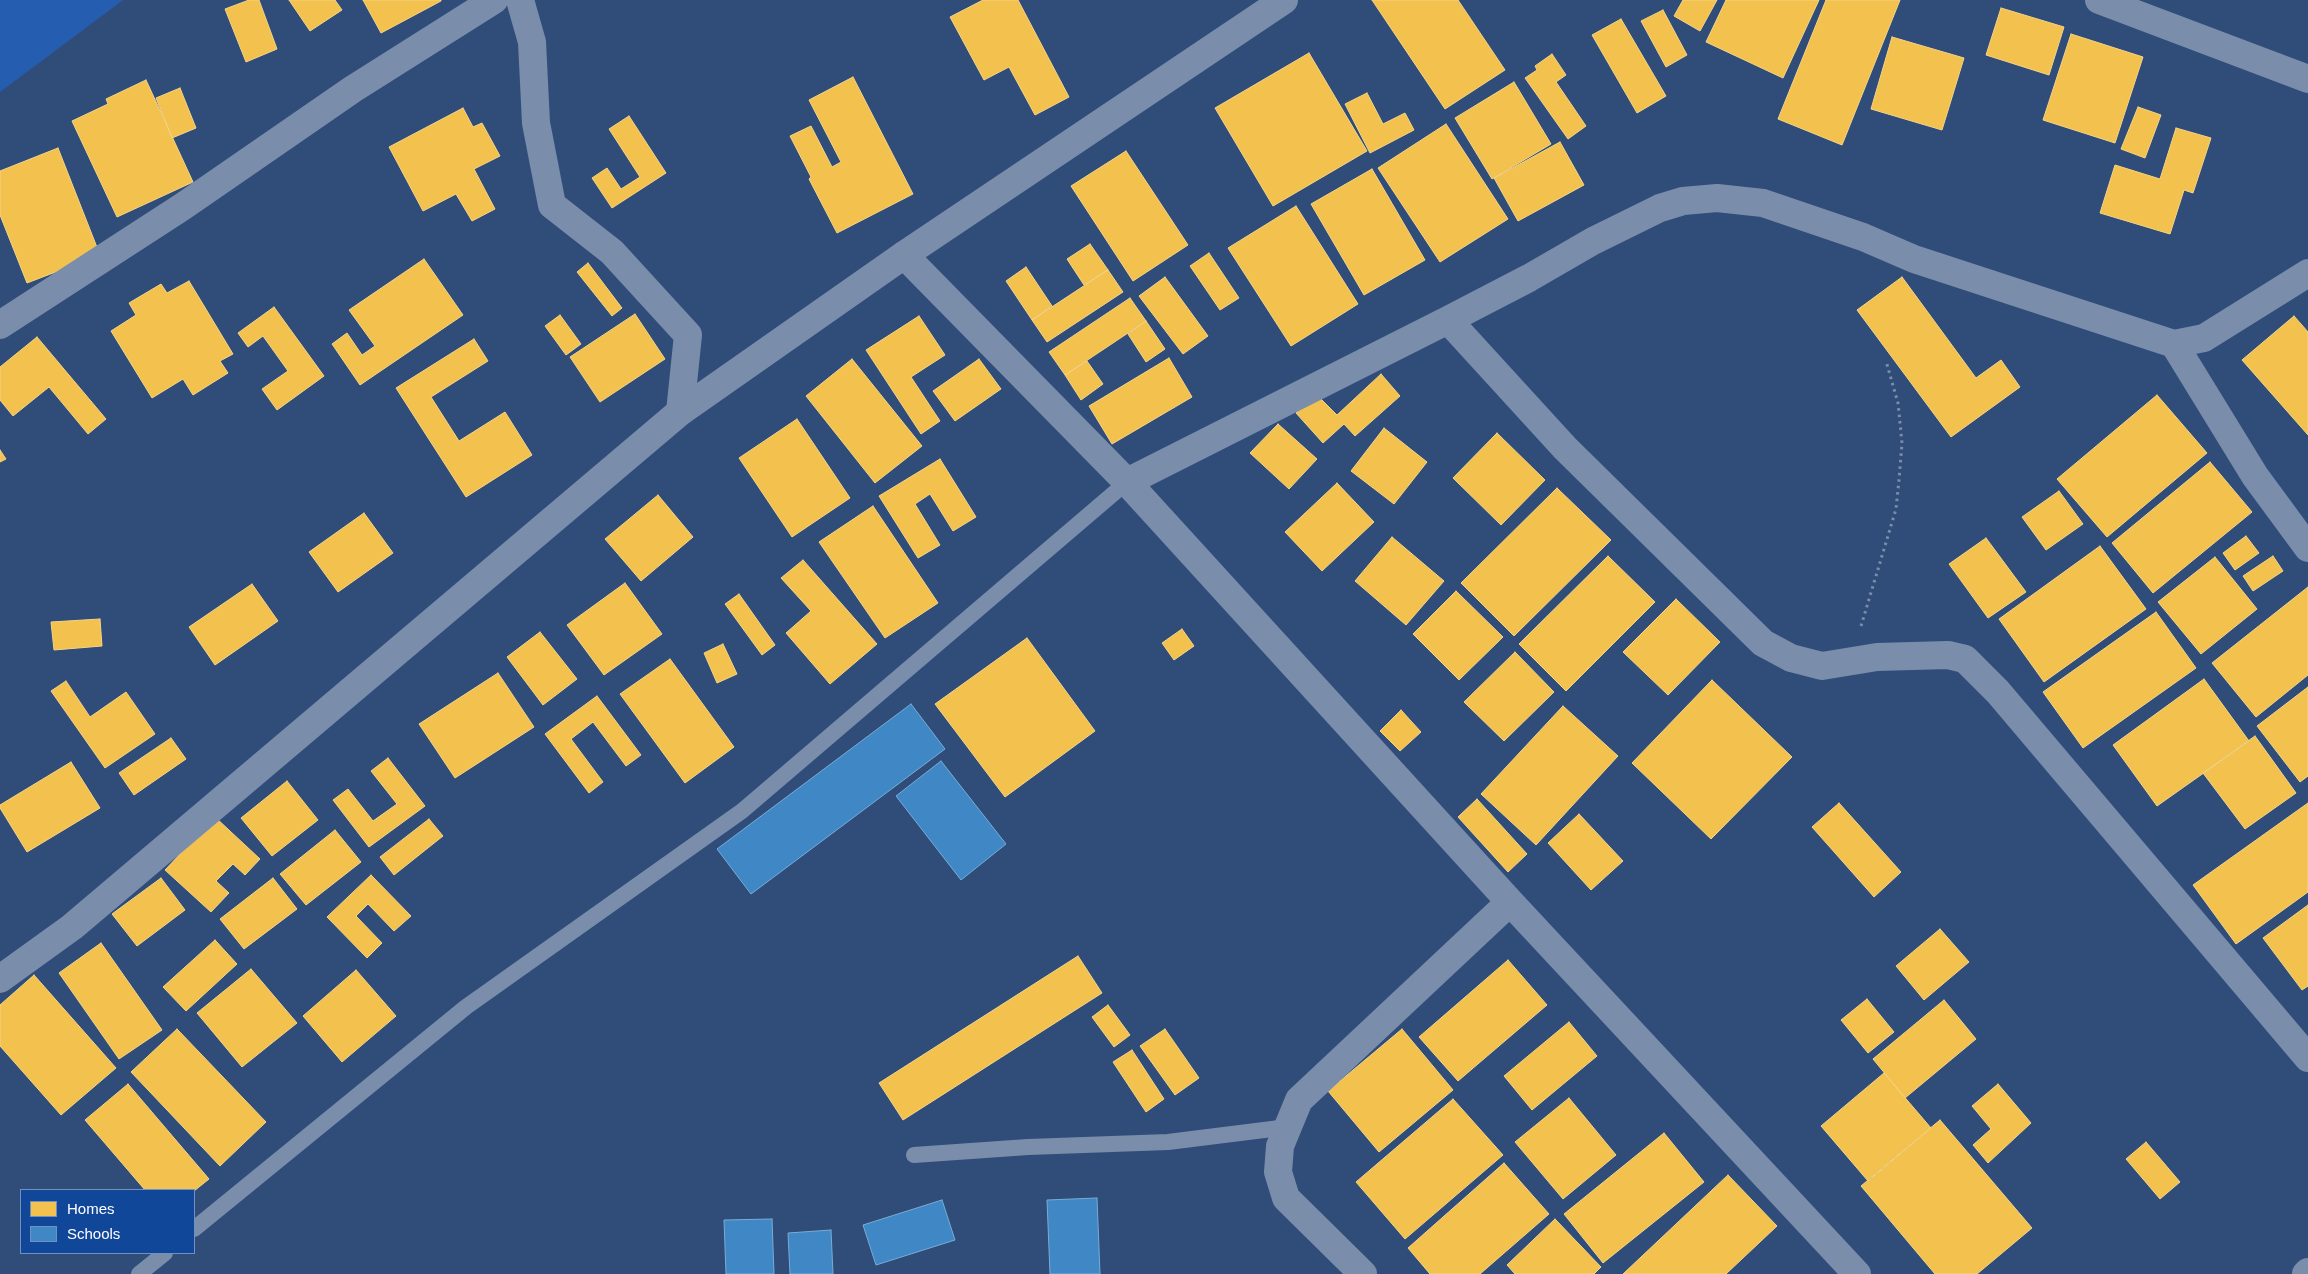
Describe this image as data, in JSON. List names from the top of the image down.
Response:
{
  "legend": ["Homes", "Schools"]
}
